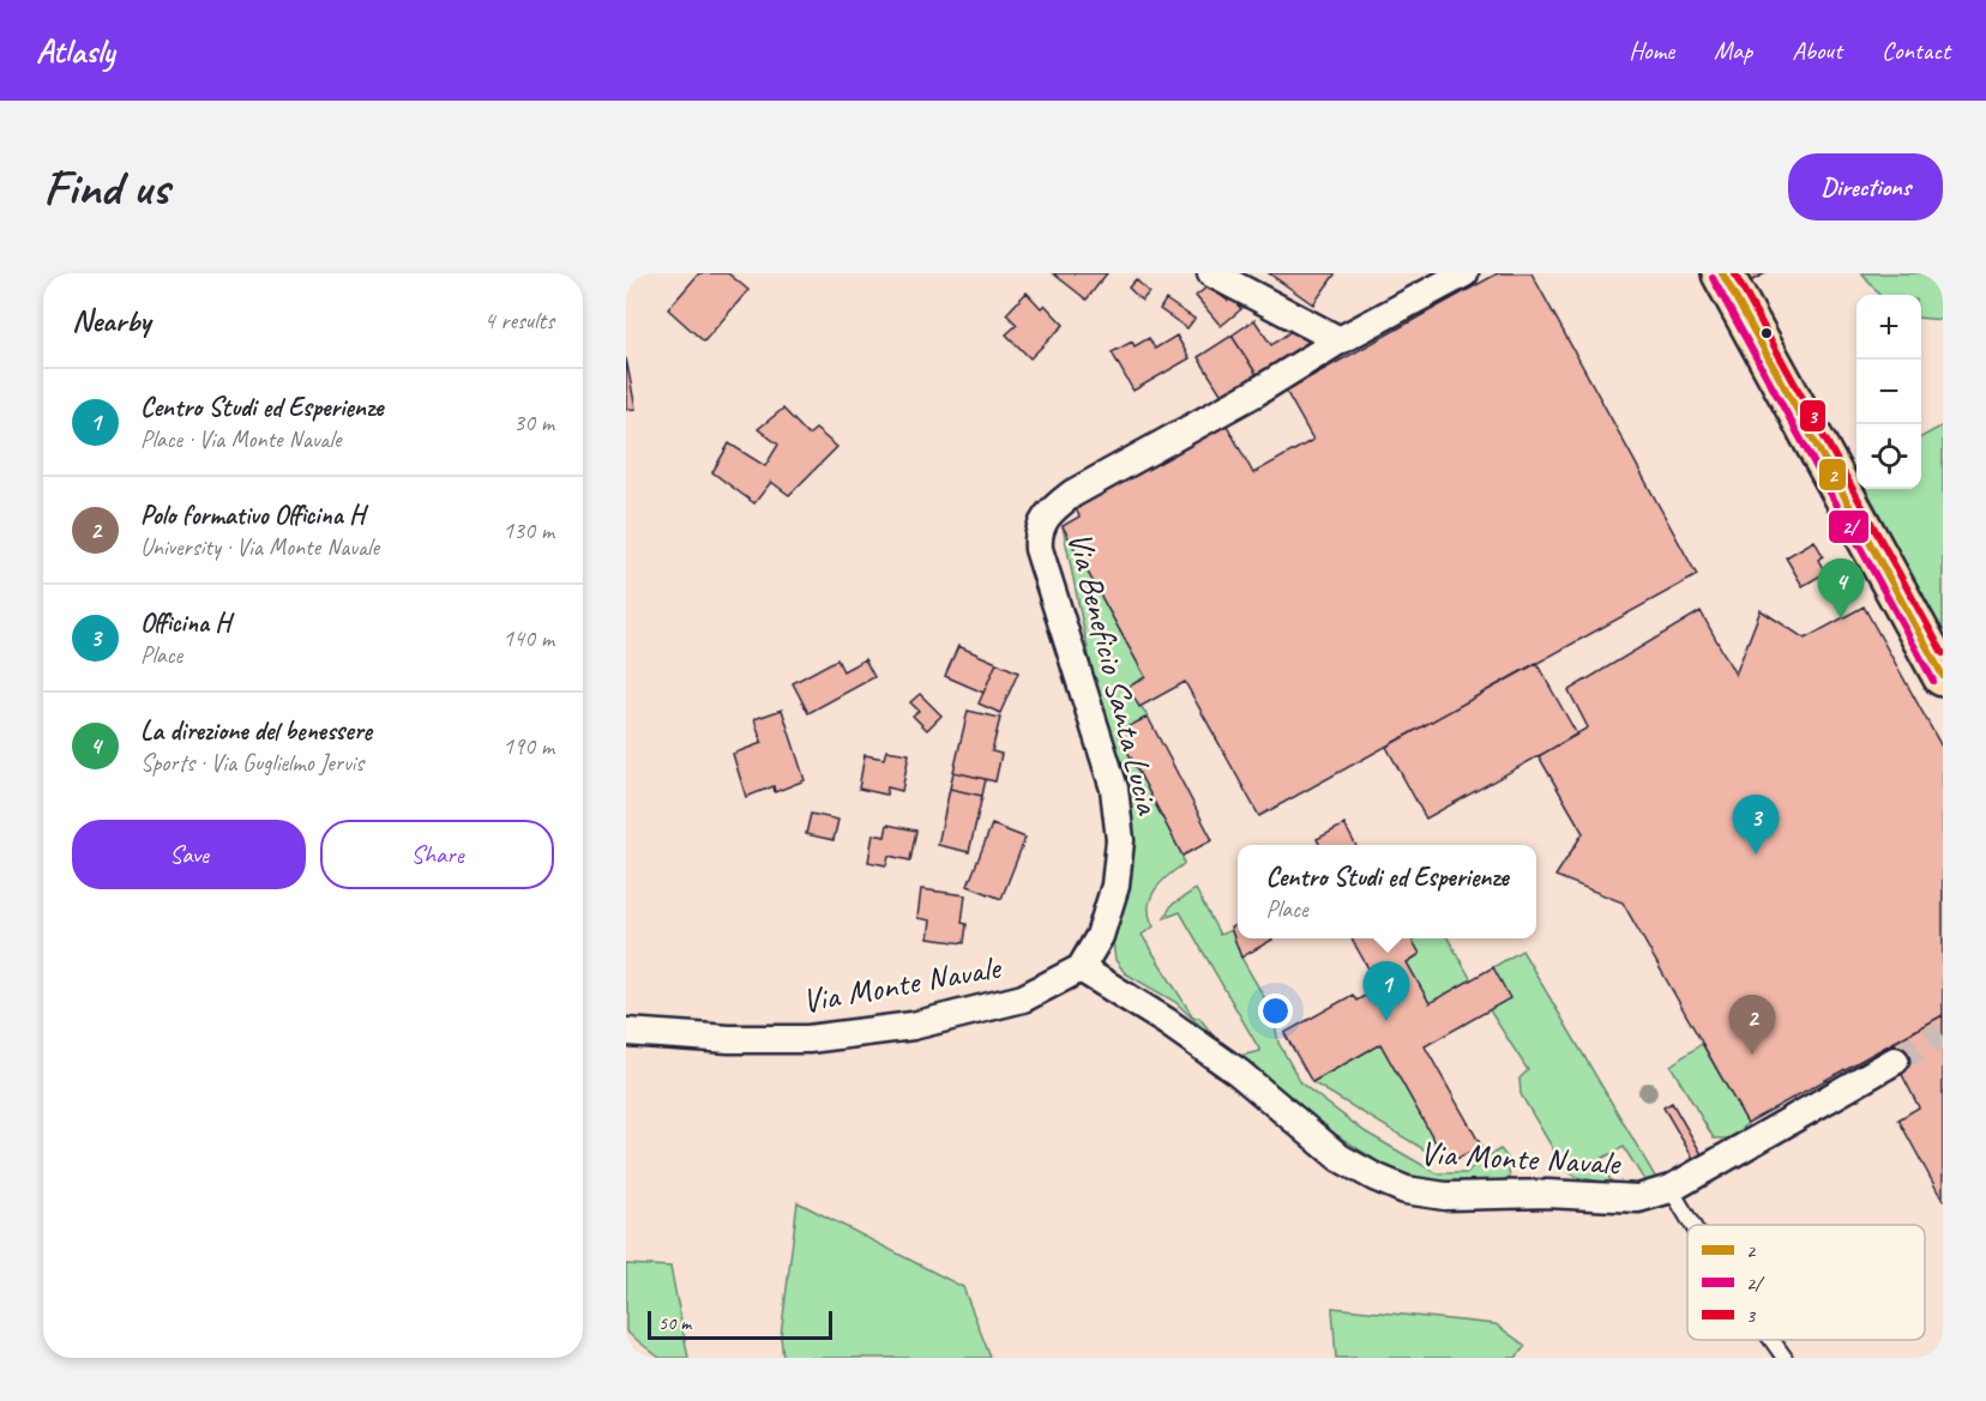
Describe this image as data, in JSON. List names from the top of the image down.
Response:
{
  "streets": {
    "street": ["Via Beneficio Santa Lucia", "Via Monte Navale"]
  },
  "crossings": [
    ["Via Beneficio Santa Lucia", "Via Monte Navale"]
  ],
  "lines": ["transit line 2", "transit line 3", "transit line 2/"],
  "legend": ["2", "2/", "3"],
  "scale_bar": "50 m",
  "page": {
    "header": "Atlasly",
    "nav": [
      "Home",
      "Map",
      "About",
      "Contact"
    ],
    "buttons": [
      "Directions",
      ["Save", "Share"]
    ],
    "title": "Find us",
    "heading": ["Nearby", "4 results"],
    "map_buttons": ["+", "−"],
    "list": [
      {
        "mark": "1",
        "name": "Centro Studi ed Esperienze",
        "note": "Place · Via Monte Navale",
        "value": "30 m"
      },
      {
        "mark": "2",
        "name": "Polo formativo Officina H",
        "note": "University · Via Monte Navale",
        "value": "130 m"
      },
      {
        "mark": "3",
        "name": "Officina H",
        "note": "Place",
        "value": "140 m"
      },
      {
        "mark": "4",
        "name": "La direzione del benessere",
        "note": "Sports · Via Guglielmo Jervis",
        "value": "190 m"
      }
    ],
    "pins": [
      "4",
      "3",
      "1",
      "2"
    ],
    "popup": ["Centro Studi ed Esperienze", "Place"],
    "scale": "50 m"
  }
}
